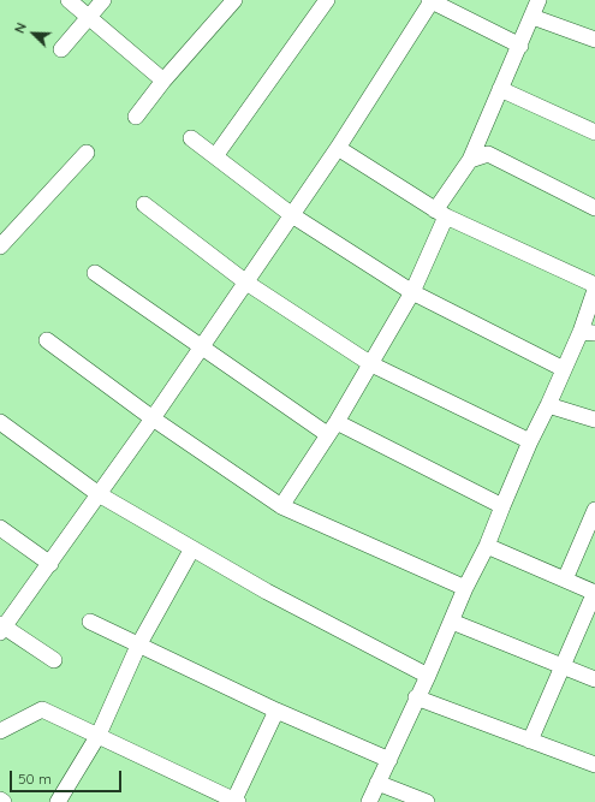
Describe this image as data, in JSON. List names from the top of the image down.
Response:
{
  "scale_bar": "50 m",
  "north": "top left"
}
